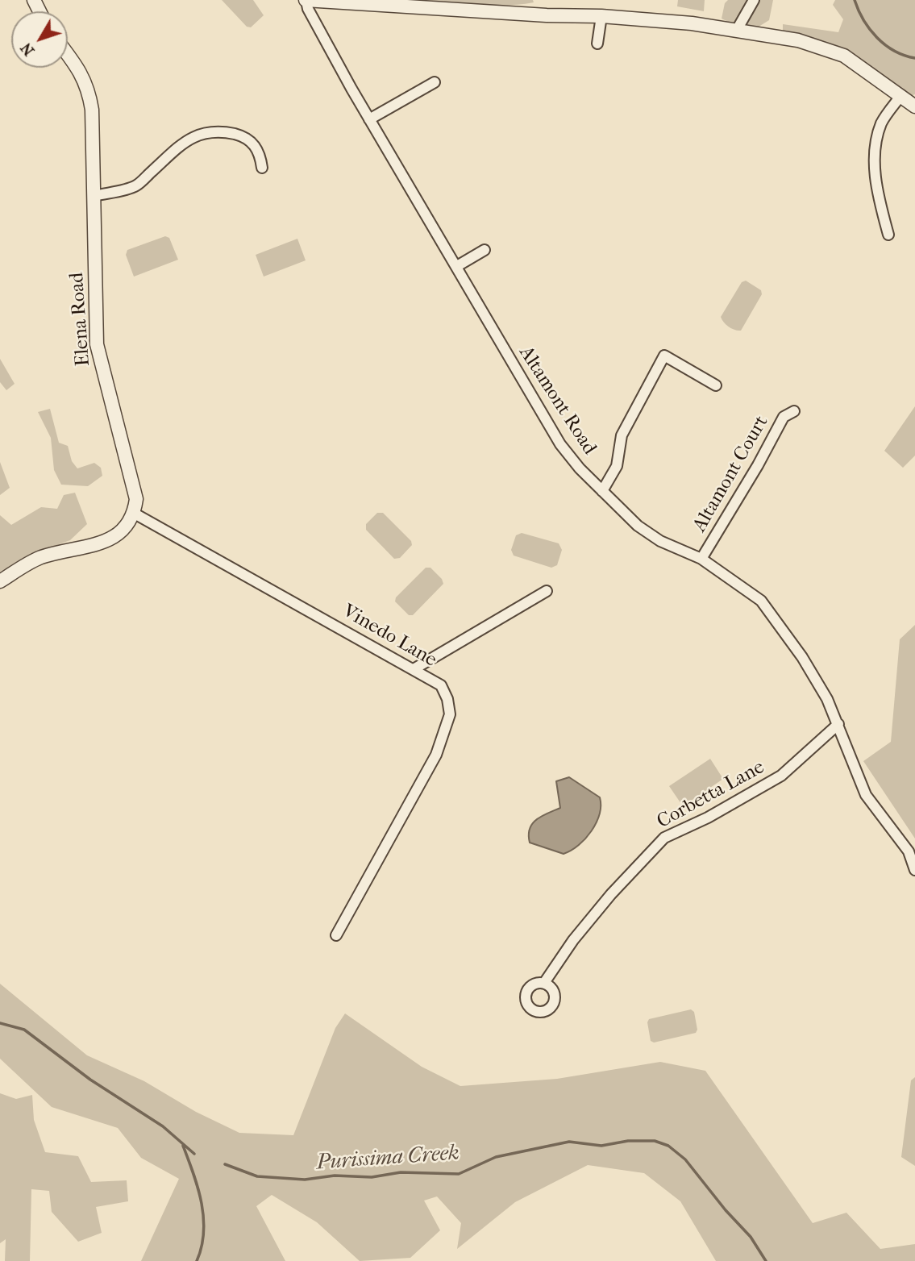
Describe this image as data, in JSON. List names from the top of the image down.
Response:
{
  "streets": {
    "street": [
      "Elena Road",
      "Altamont Road",
      "Altamont Court",
      "Vinedo Lane",
      "Corbetta Lane"
    ]
  },
  "crossings": [
    ["Elena Road", "Vinedo Lane"],
    ["Altamont Road", "Altamont Court"],
    ["Altamont Road", "Corbetta Lane"]
  ],
  "water": ["Purissima Creek"],
  "north": "bottom left"
}
